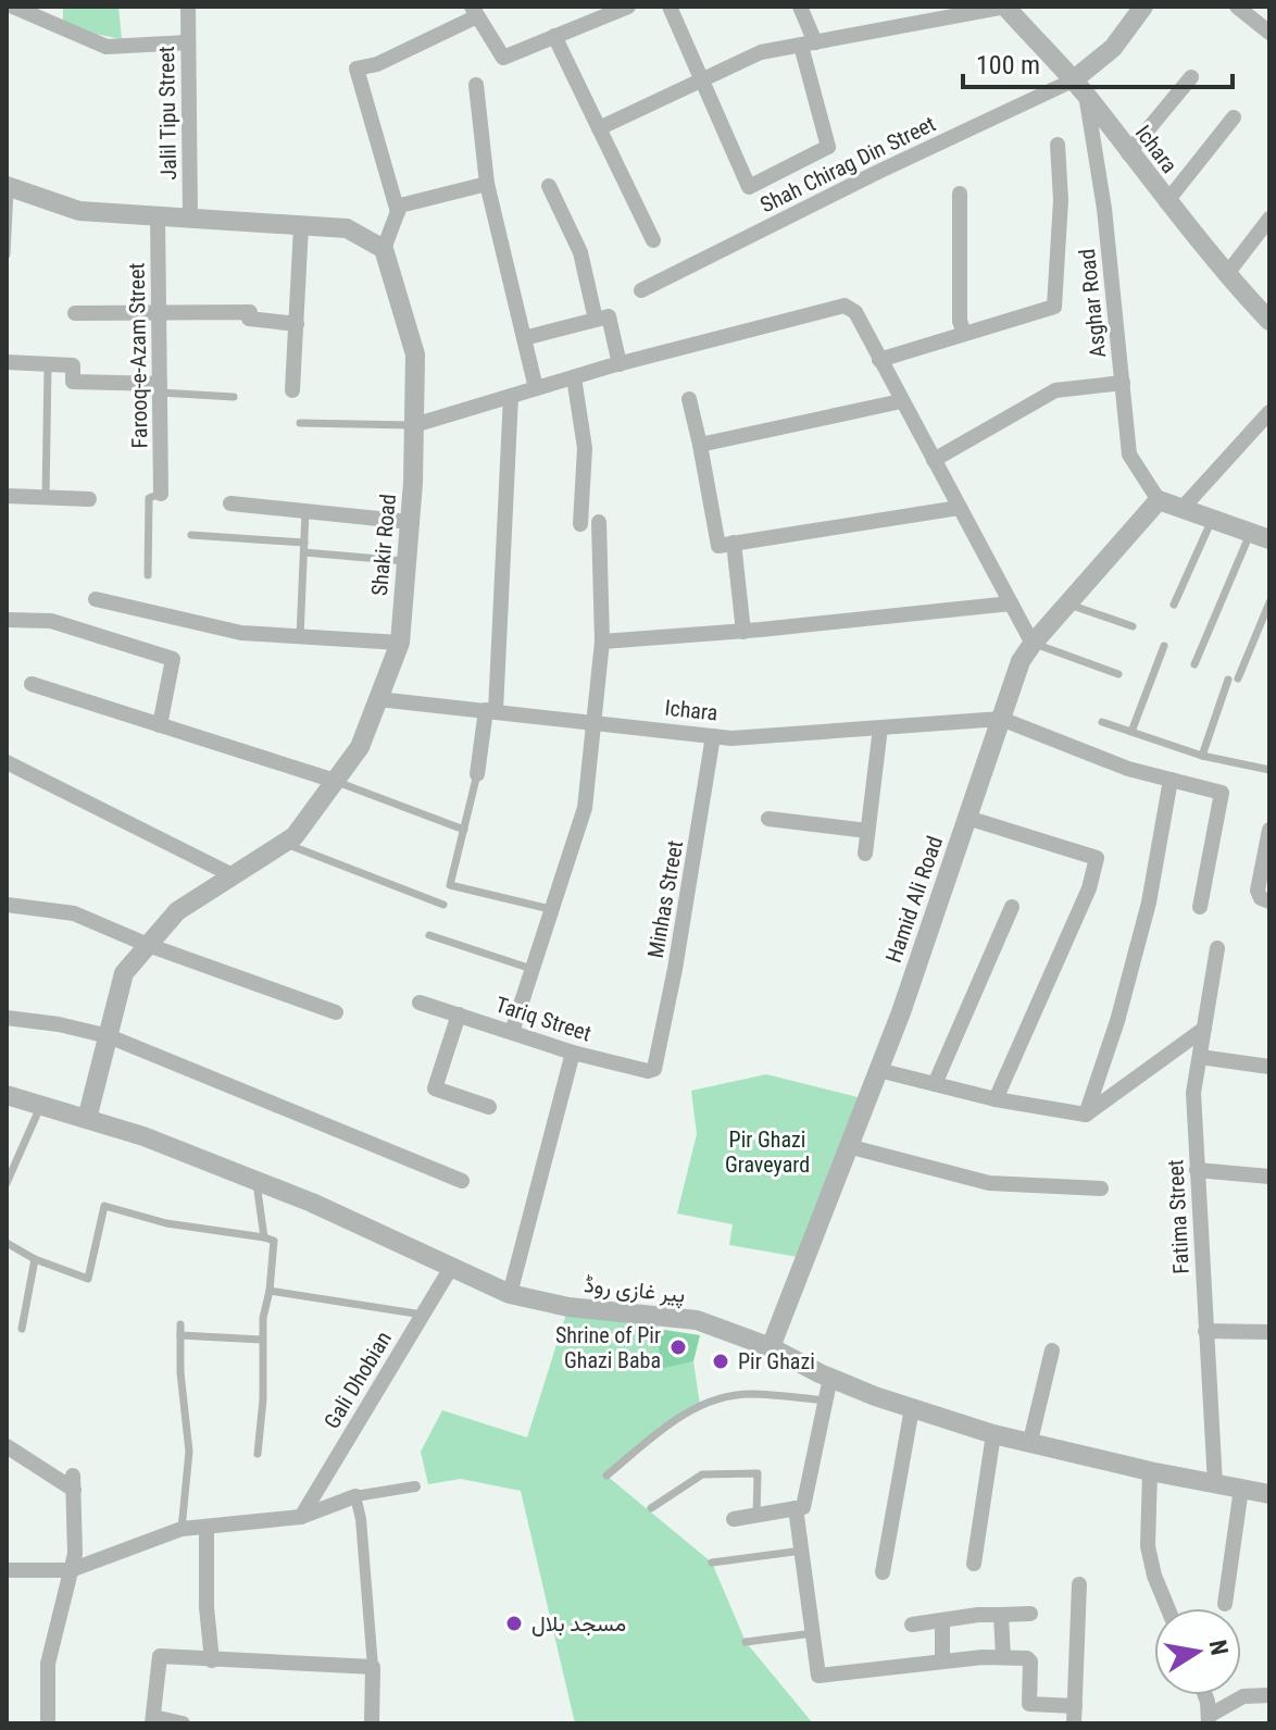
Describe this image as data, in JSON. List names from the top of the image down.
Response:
{
  "streets": {
    "street": [
      "Jalil Tipu Street",
      "Ichara",
      "Shah Chirag Din Street",
      "Asghar Road",
      "Farooq-e-Azam Street",
      "Shakir Road",
      "Minhas Street",
      "Hamid Ali Road",
      "Tariq Street",
      "Fatima Street",
      "پیر غازی روڈ",
      "Gali Dhobian"
    ]
  },
  "crossings": [
    ["Ichara", "Shah Chirag Din Street"],
    ["Ichara", "Asghar Road"],
    ["Ichara", "Shakir Road"],
    ["Ichara", "Minhas Street"],
    ["Ichara", "Hamid Ali Road"],
    ["Shah Chirag Din Street", "Asghar Road"],
    ["Asghar Road", "Hamid Ali Road"],
    ["Shakir Road", "پیر غازی روڈ"],
    ["Minhas Street", "Tariq Street"],
    ["Hamid Ali Road", "پیر غازی روڈ"],
    ["Fatima Street", "پیر غازی روڈ"],
    ["پیر غازی روڈ", "Gali Dhobian"]
  ],
  "parks": ["Pir Ghazi Graveyard"],
  "places": ["Shrine of Pir Ghazi Baba", "Pir Ghazi", "مسجد بلال"],
  "scale_bar": "100 m",
  "north": "right"
}
